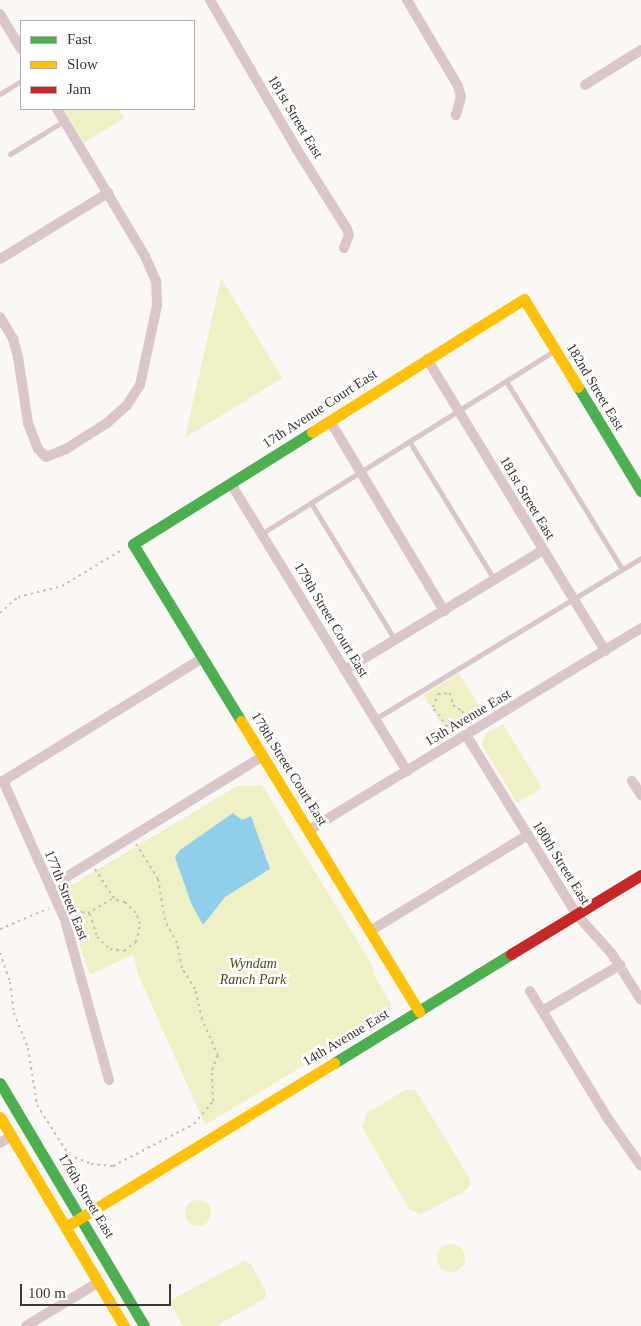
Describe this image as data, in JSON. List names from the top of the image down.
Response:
{
  "streets": {
    "street": [
      "181st Street East",
      "182nd Street East",
      "17th Avenue Court East",
      "179th Street Court East",
      "15th Avenue East",
      "178th Street Court East",
      "180th Street East",
      "177th Street East",
      "14th Avenue East",
      "176th Street East"
    ]
  },
  "crossings": [
    ["181st Street East", "17th Avenue Court East"],
    ["181st Street East", "15th Avenue East"],
    ["182nd Street East", "17th Avenue Court East"],
    ["17th Avenue Court East", "179th Street Court East"],
    ["17th Avenue Court East", "178th Street Court East"],
    ["179th Street Court East", "15th Avenue East"],
    ["15th Avenue East", "178th Street Court East"],
    ["15th Avenue East", "180th Street East"],
    ["178th Street Court East", "177th Street East"],
    ["178th Street Court East", "14th Avenue East"],
    ["180th Street East", "14th Avenue East"],
    ["14th Avenue East", "176th Street East"]
  ],
  "parks": ["Wyndam Ranch Park"],
  "legend": ["Fast", "Slow", "Jam"],
  "scale_bar": "100 m"
}
